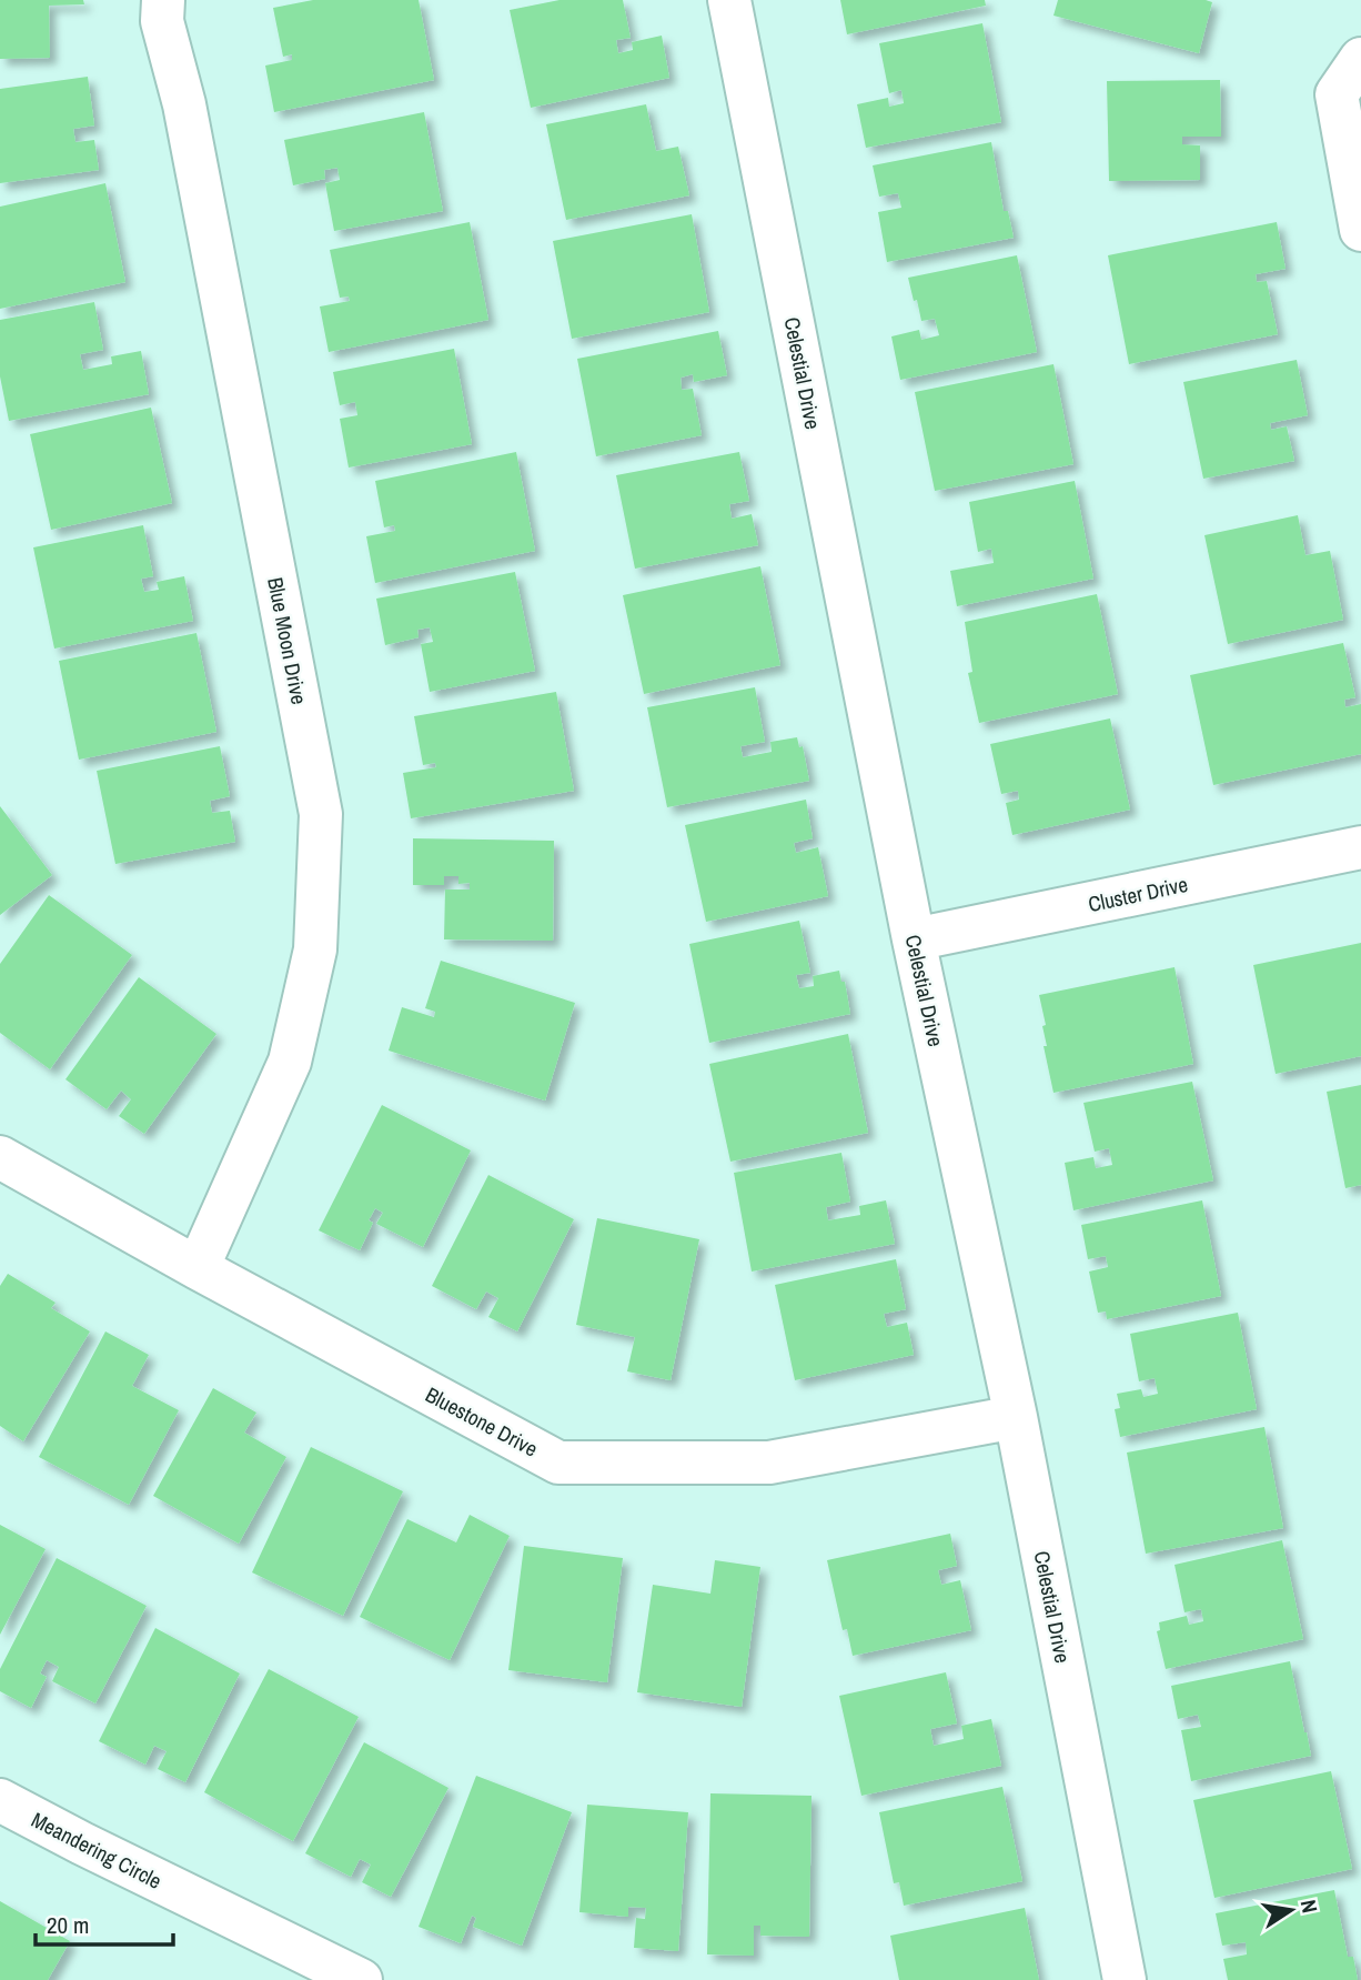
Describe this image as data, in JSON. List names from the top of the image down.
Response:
{
  "streets": {
    "street": [
      "Celestial Drive",
      "Blue Moon Drive",
      "Cluster Drive",
      "Bluestone Drive",
      "Meandering Circle"
    ]
  },
  "crossings": [
    ["Celestial Drive", "Cluster Drive"],
    ["Celestial Drive", "Bluestone Drive"],
    ["Blue Moon Drive", "Bluestone Drive"]
  ],
  "scale_bar": "20 m",
  "north": "right"
}
